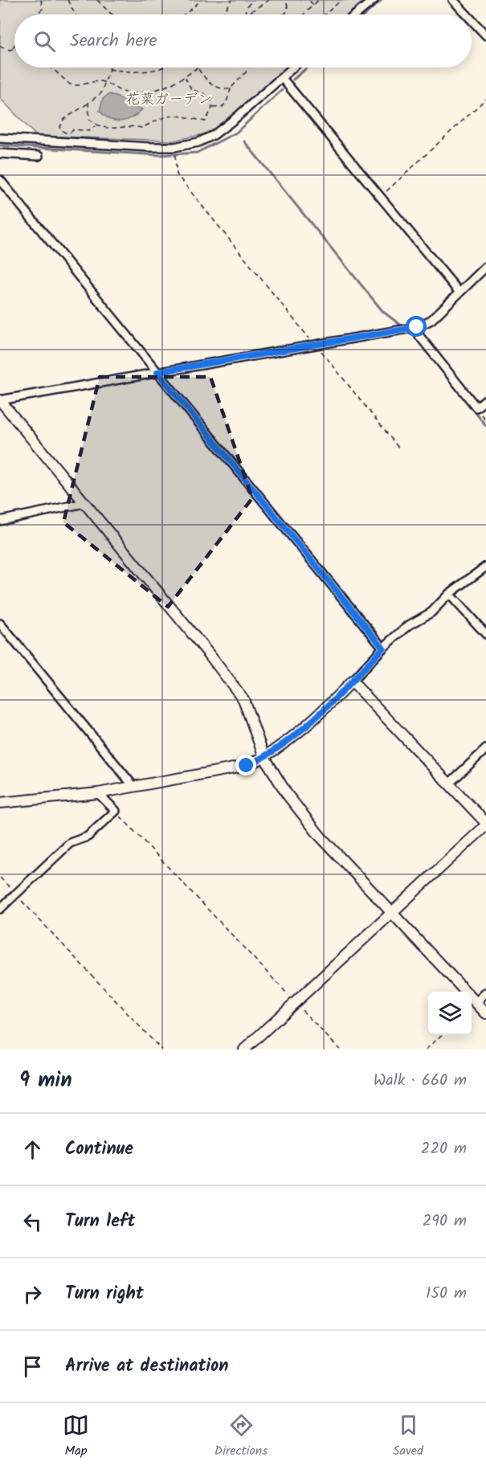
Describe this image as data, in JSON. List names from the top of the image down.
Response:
{
  "parks": ["花菜ガーデン"],
  "page": {
    "search": "Search here",
    "heading": ["9 min", "Walk · 660 m"],
    "list": [
      ["Continue", "220 m"],
      ["Turn left", "290 m"],
      ["Turn right", "150 m"],
      "Arrive at destination"
    ],
    "nav": ["Map", "Directions", "Saved"]
  }
}
